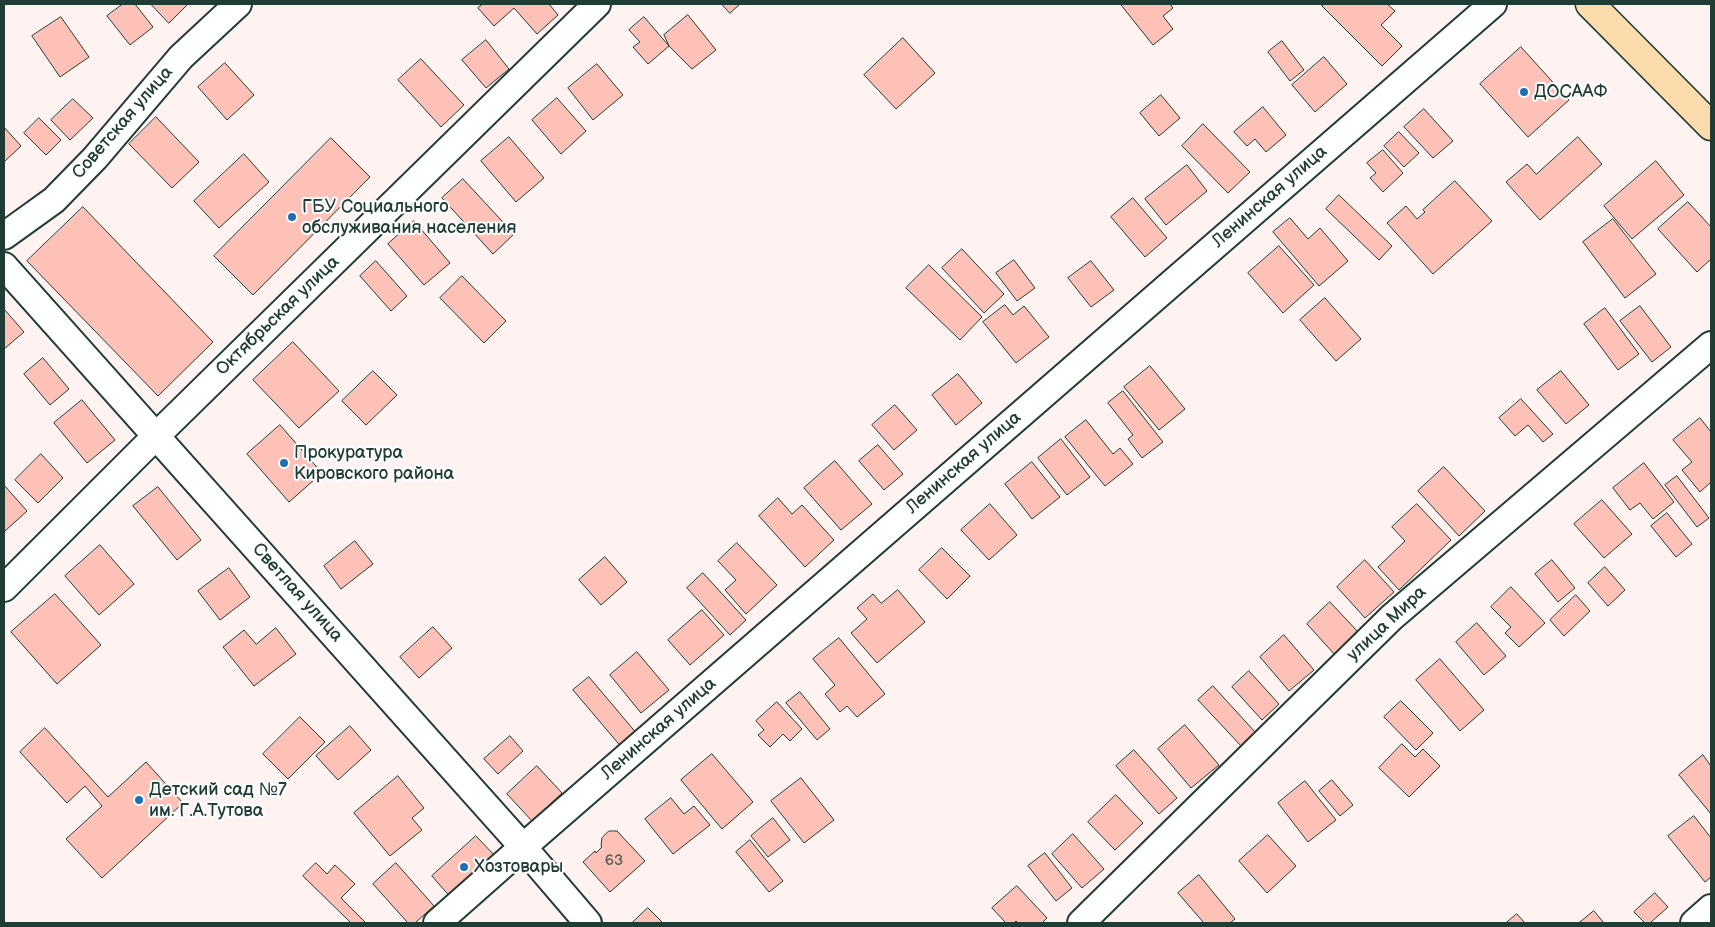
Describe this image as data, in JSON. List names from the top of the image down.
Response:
{
  "streets": {
    "street": [
      "Советская улица",
      "Ленинская улица",
      "Октябрьская улица",
      "Светлая улица",
      "улица Мира"
    ]
  },
  "crossings": [
    ["Ленинская улица", "Светлая улица"],
    ["Октябрьская улица", "Светлая улица"]
  ],
  "places": [
    "ДОСААФ",
    "ГБУ Социального обслуживания населения",
    "Прокуратура Кировского района",
    "Детский сад №7 им. Г.А.Тутова",
    "Хозтовары"
  ],
  "house_numbers": ["63"]
}
